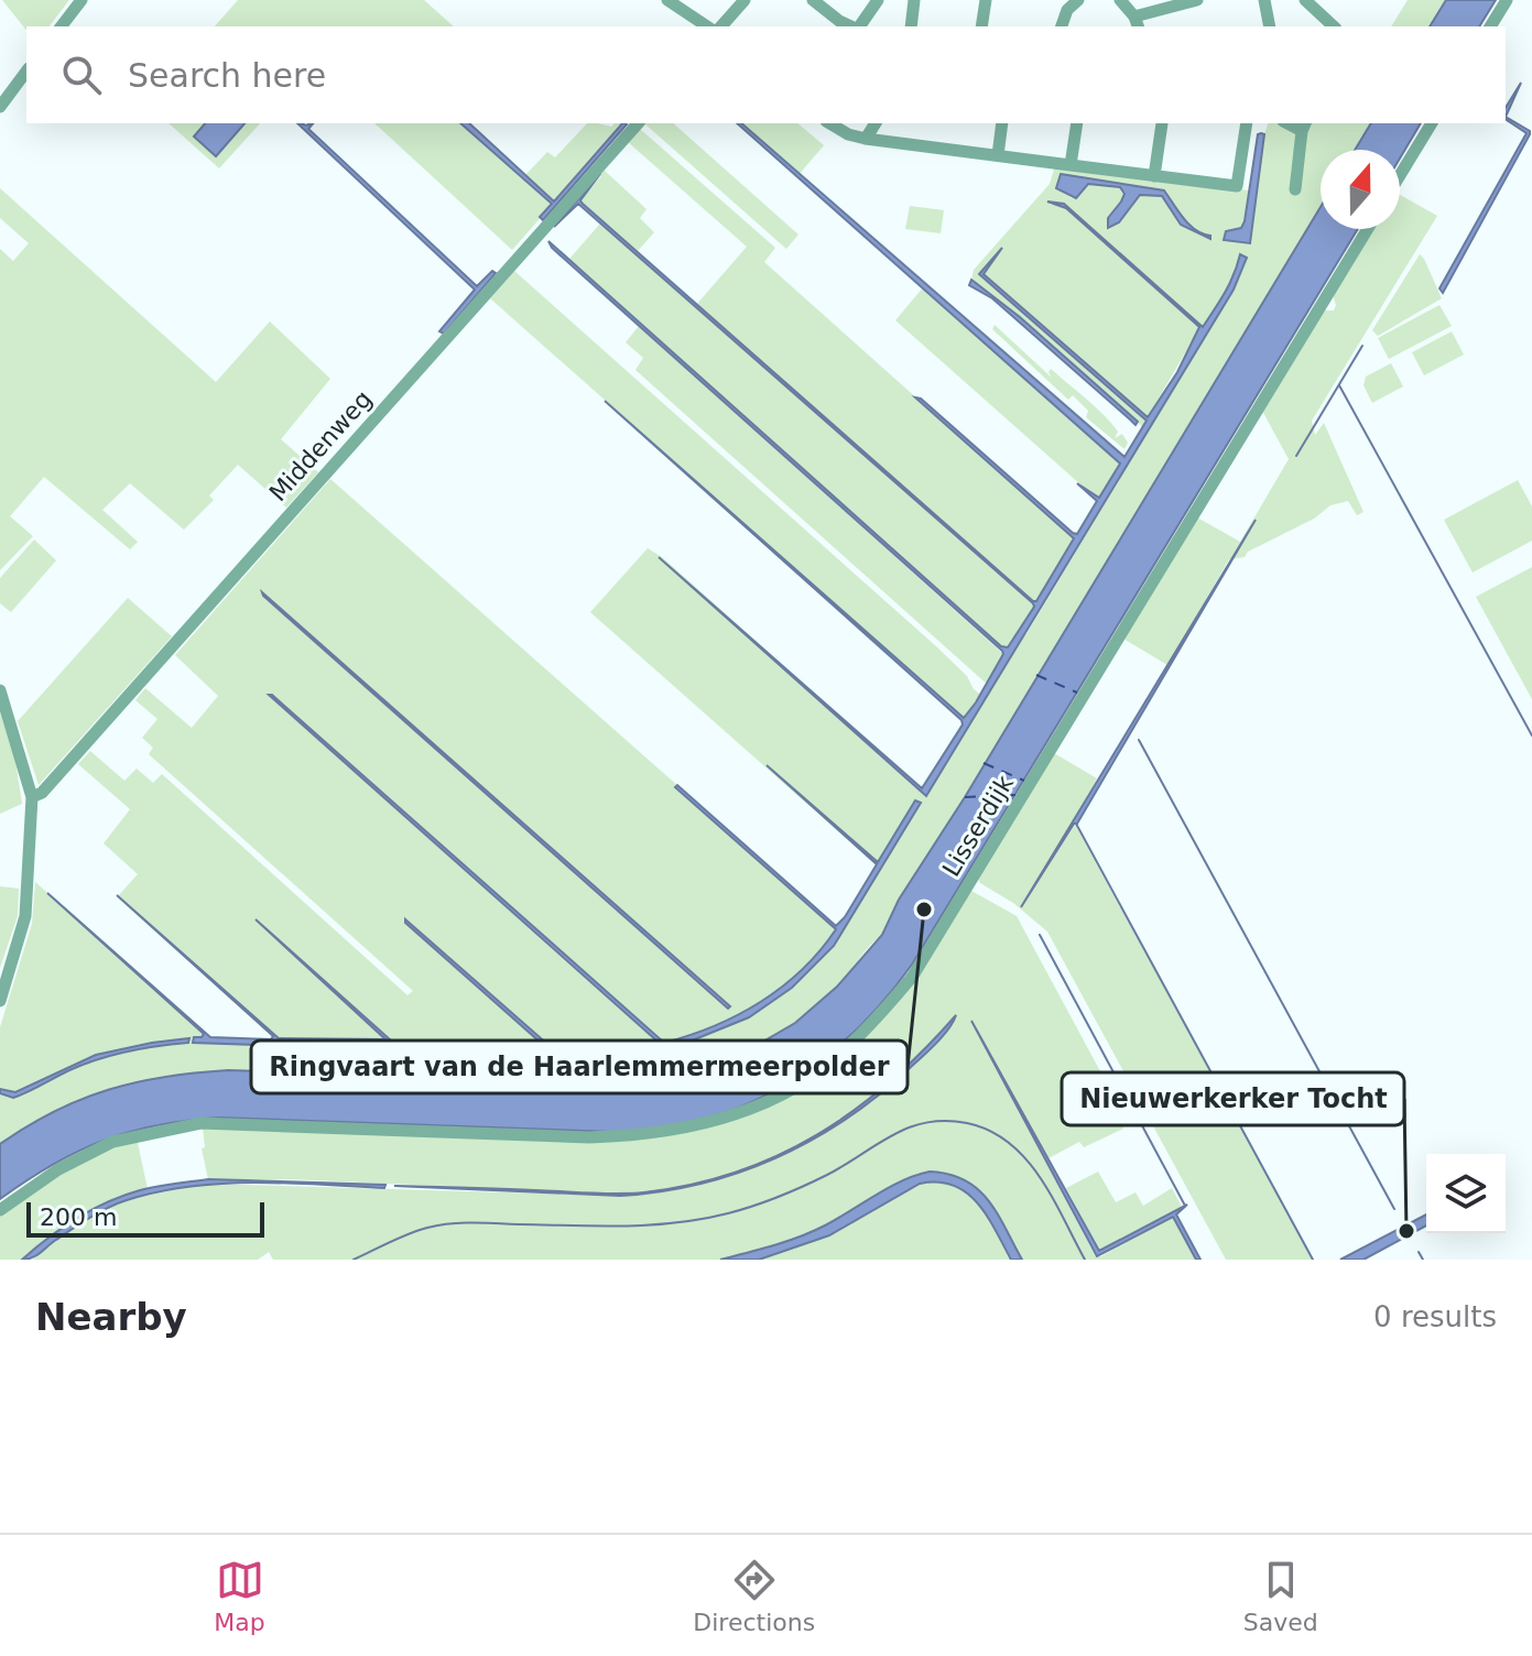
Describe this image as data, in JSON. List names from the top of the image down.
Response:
{
  "streets": {
    "street": ["Middenweg", "Lisserdijk"]
  },
  "places": ["Ringvaart van de Haarlemmermeerpolder", "Nieuwerkerker Tocht"],
  "scale_bar": "200 m",
  "north": "top",
  "page": {
    "search": "Search here",
    "scale": "200 m",
    "heading": ["Nearby", "0 results"],
    "nav": ["Map", "Directions", "Saved"]
  }
}
